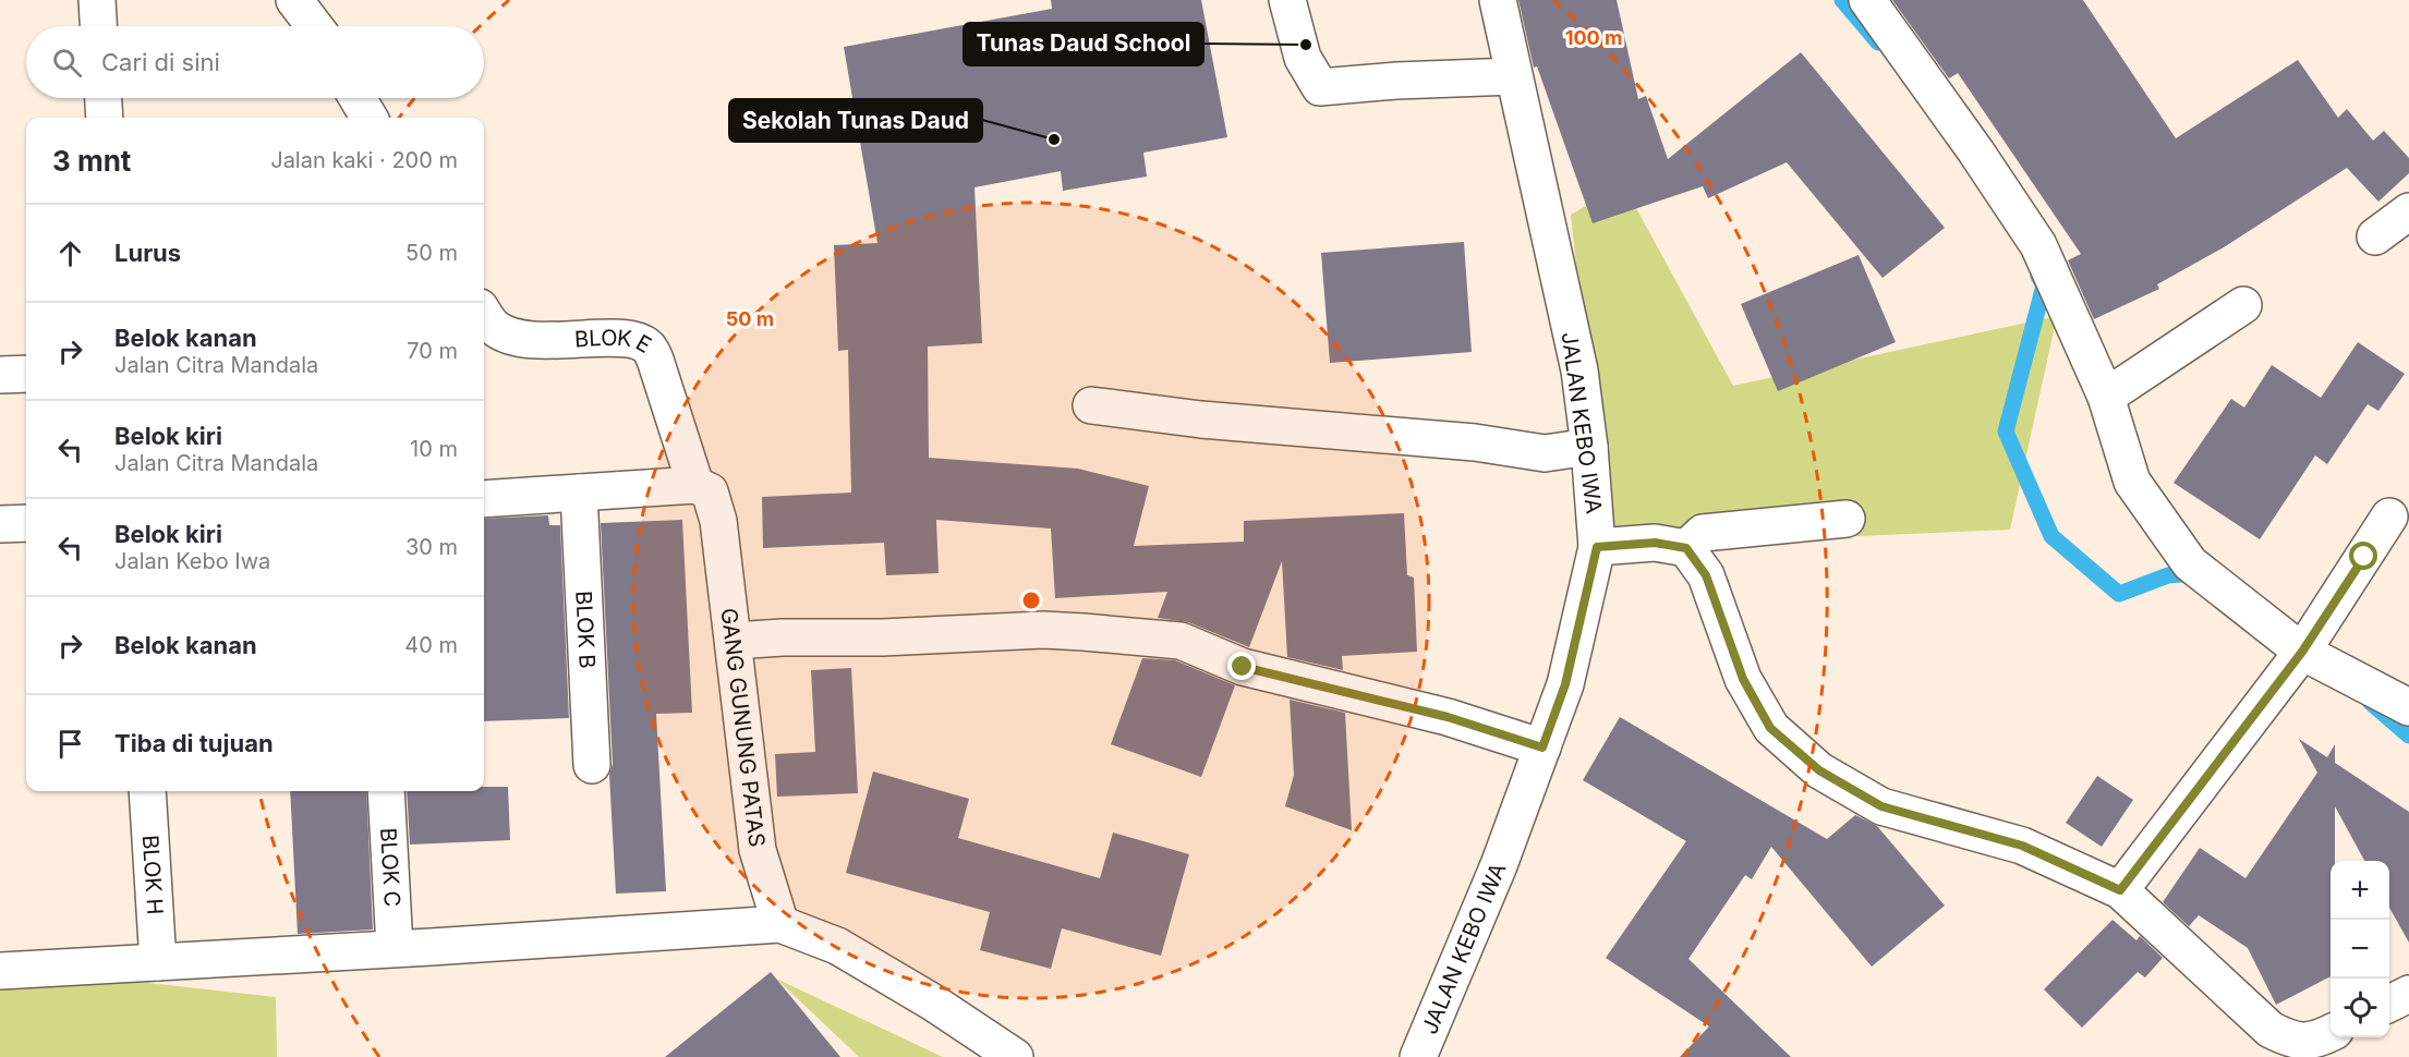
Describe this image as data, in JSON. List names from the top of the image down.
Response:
{
  "streets": {
    "street": [
      "BLOK E",
      "JALAN KEBO IWA",
      "BLOK B",
      "GANG GUNUNG PATAS",
      "BLOK C",
      "BLOK H"
    ]
  },
  "crossings": [
    ["BLOK E", "GANG GUNUNG PATAS"]
  ],
  "places": ["Tunas Daud School", "Sekolah Tunas Daud"],
  "page": {
    "search": "Cari di sini",
    "heading": ["3 mnt", "Jalan kaki · 200 m"],
    "list": [
      ["Lurus", "50 m"],
      ["Belok kanan", "Jalan Citra Mandala", "70 m"],
      ["Belok kiri", "Jalan Citra Mandala", "10 m"],
      ["Belok kiri", "Jalan Kebo Iwa", "30 m"],
      ["Belok kanan", "40 m"],
      "Tiba di tujuan"
    ],
    "map_buttons": ["+", "−"]
  },
  "rings": ["100 m", "50 m"]
}
